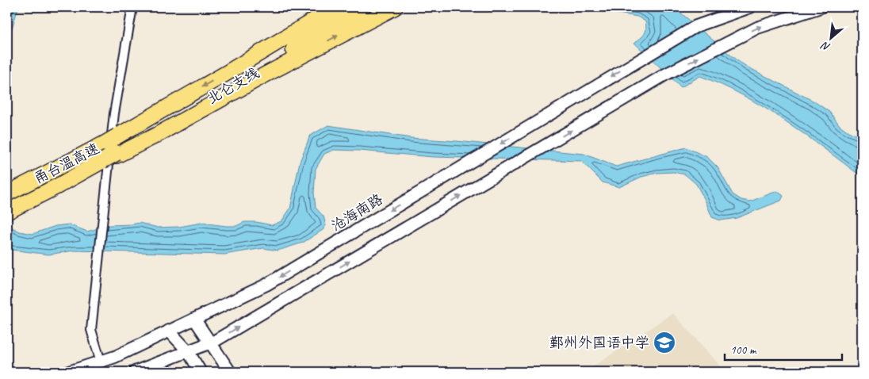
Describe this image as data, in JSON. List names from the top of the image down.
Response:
{
  "streets": {
    "highway": ["北仑支线", "甬台温高速"],
    "main road": ["沧海南路"]
  },
  "crossings": [
    ["北仑支线", "甬台温高速"]
  ],
  "places": {
    "school or university": ["鄞州外国语中学"]
  },
  "scale_bar": "100 m",
  "north": "bottom left"
}
